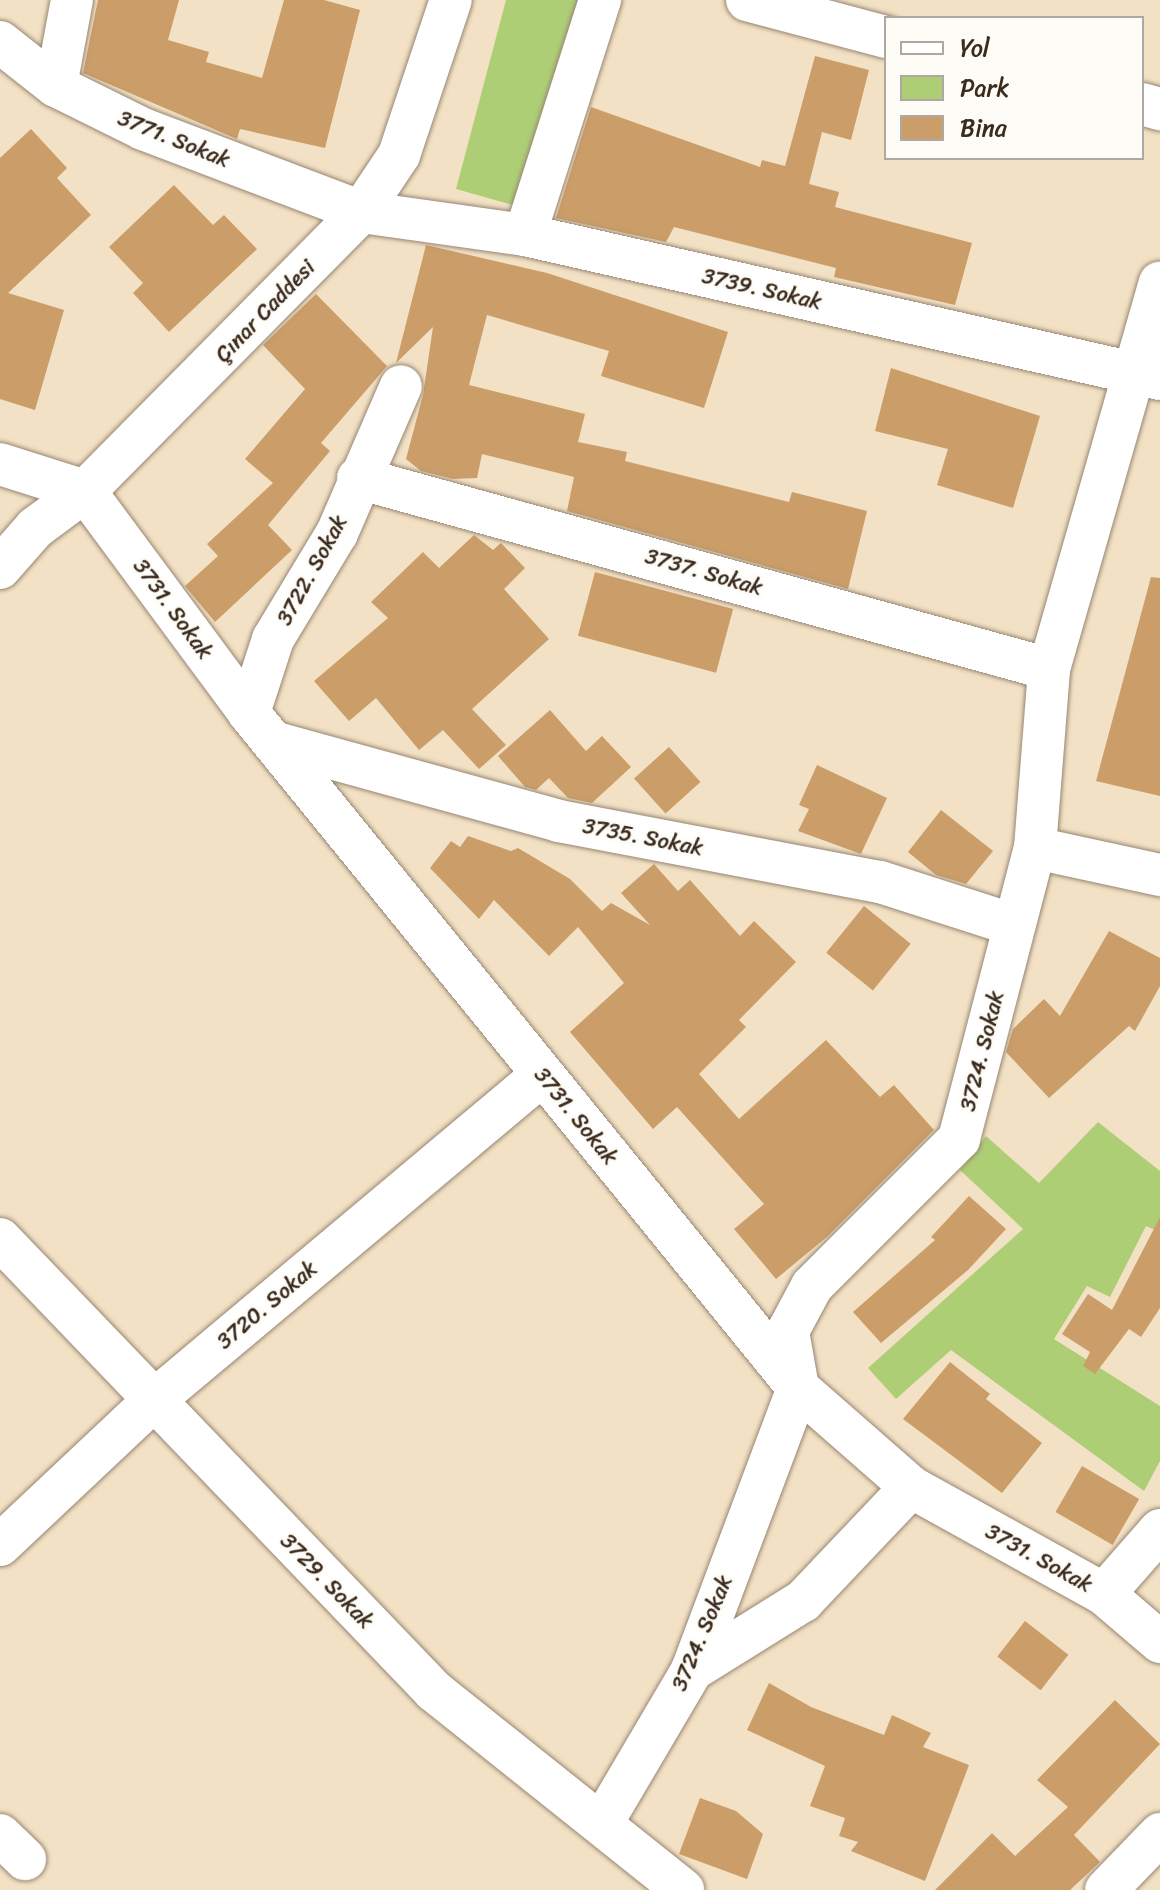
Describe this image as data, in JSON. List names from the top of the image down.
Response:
{
  "streets": {
    "street": [
      "3771. Sokak",
      "3739. Sokak",
      "Çınar Caddesi",
      "3722. Sokak",
      "3737. Sokak",
      "3731. Sokak",
      "3735. Sokak",
      "3724. Sokak",
      "3720. Sokak",
      "3729. Sokak"
    ]
  },
  "crossings": [
    ["3771. Sokak", "3739. Sokak"],
    ["3771. Sokak", "Çınar Caddesi"],
    ["3739. Sokak", "Çınar Caddesi"],
    ["3739. Sokak", "3724. Sokak"],
    ["Çınar Caddesi", "3731. Sokak"],
    ["3722. Sokak", "3737. Sokak"],
    ["3722. Sokak", "3731. Sokak"],
    ["3722. Sokak", "3735. Sokak"],
    ["3737. Sokak", "3724. Sokak"],
    ["3731. Sokak", "3735. Sokak"],
    ["3731. Sokak", "3724. Sokak"],
    ["3731. Sokak", "3720. Sokak"],
    ["3735. Sokak", "3724. Sokak"],
    ["3724. Sokak", "3729. Sokak"],
    ["3720. Sokak", "3729. Sokak"]
  ],
  "legend": ["Yol", "Park", "Bina"]
}
